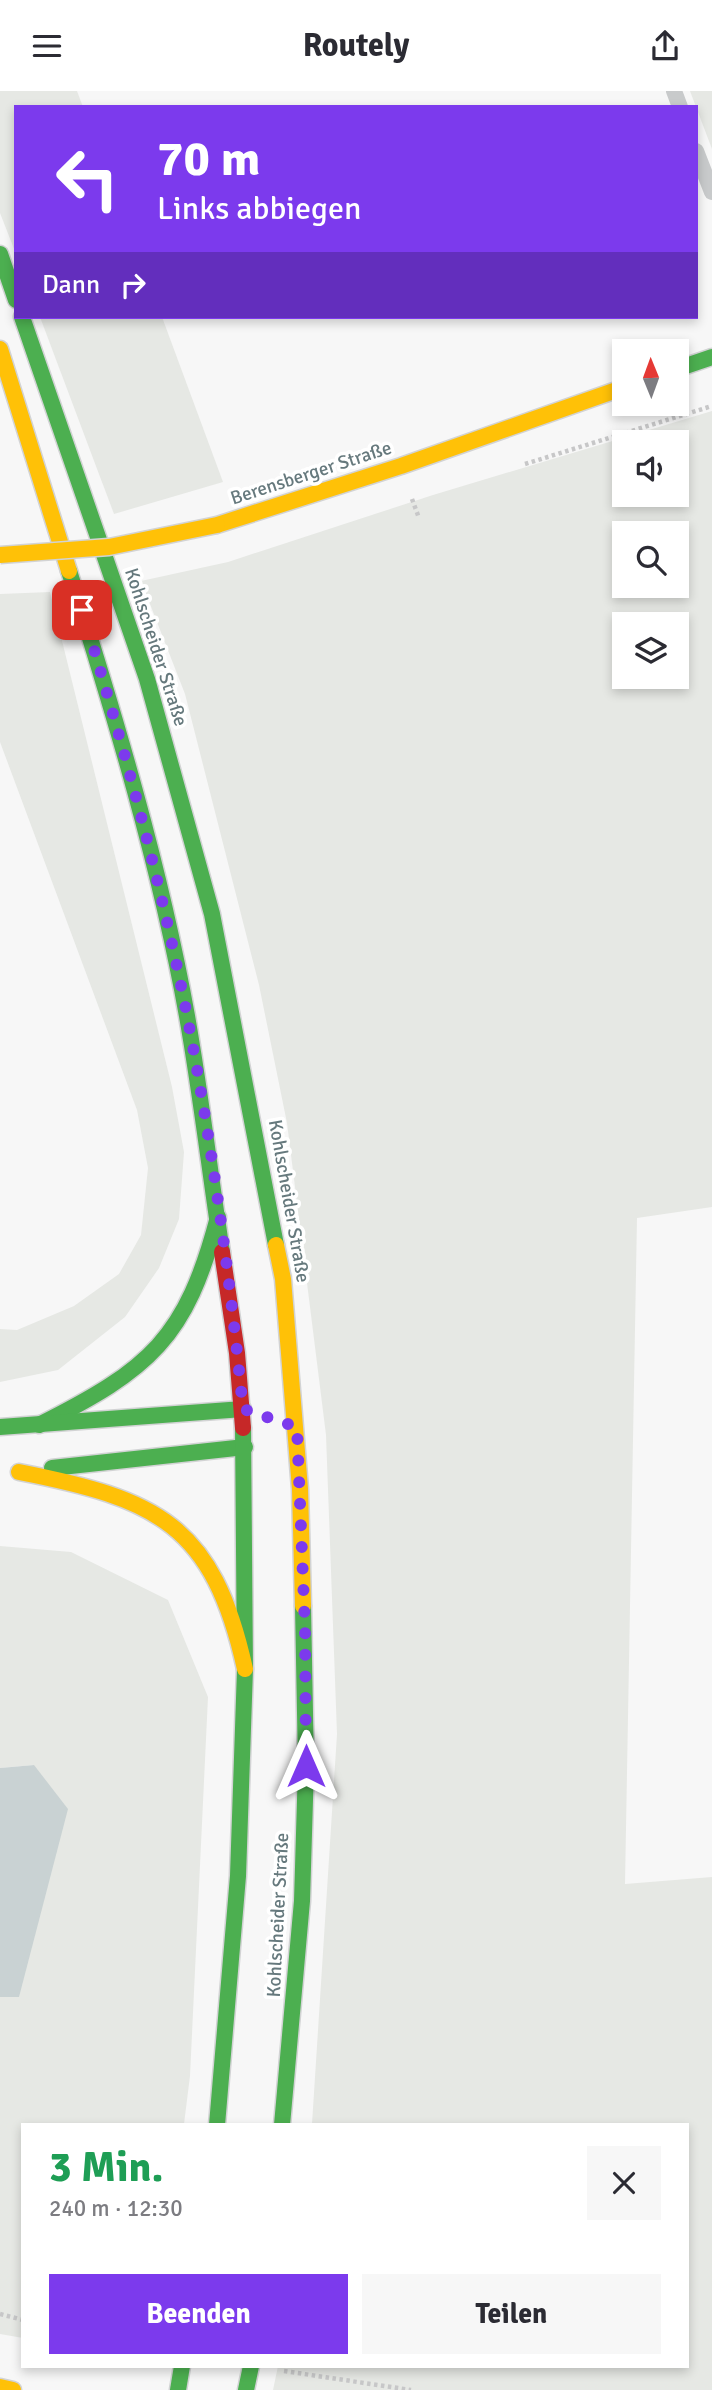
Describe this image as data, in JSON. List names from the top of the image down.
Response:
{
  "streets": {
    "main road": ["Berensberger Straße", "Kohlscheider Straße"]
  },
  "north": "top",
  "page": {
    "header": "Routely",
    "turn": ["70 m", "Links abbiegen"],
    "then": "Dann",
    "heading": ["3 Min.", "240 m · 12:30"],
    "buttons": ["Beenden", "Teilen"]
  }
}
